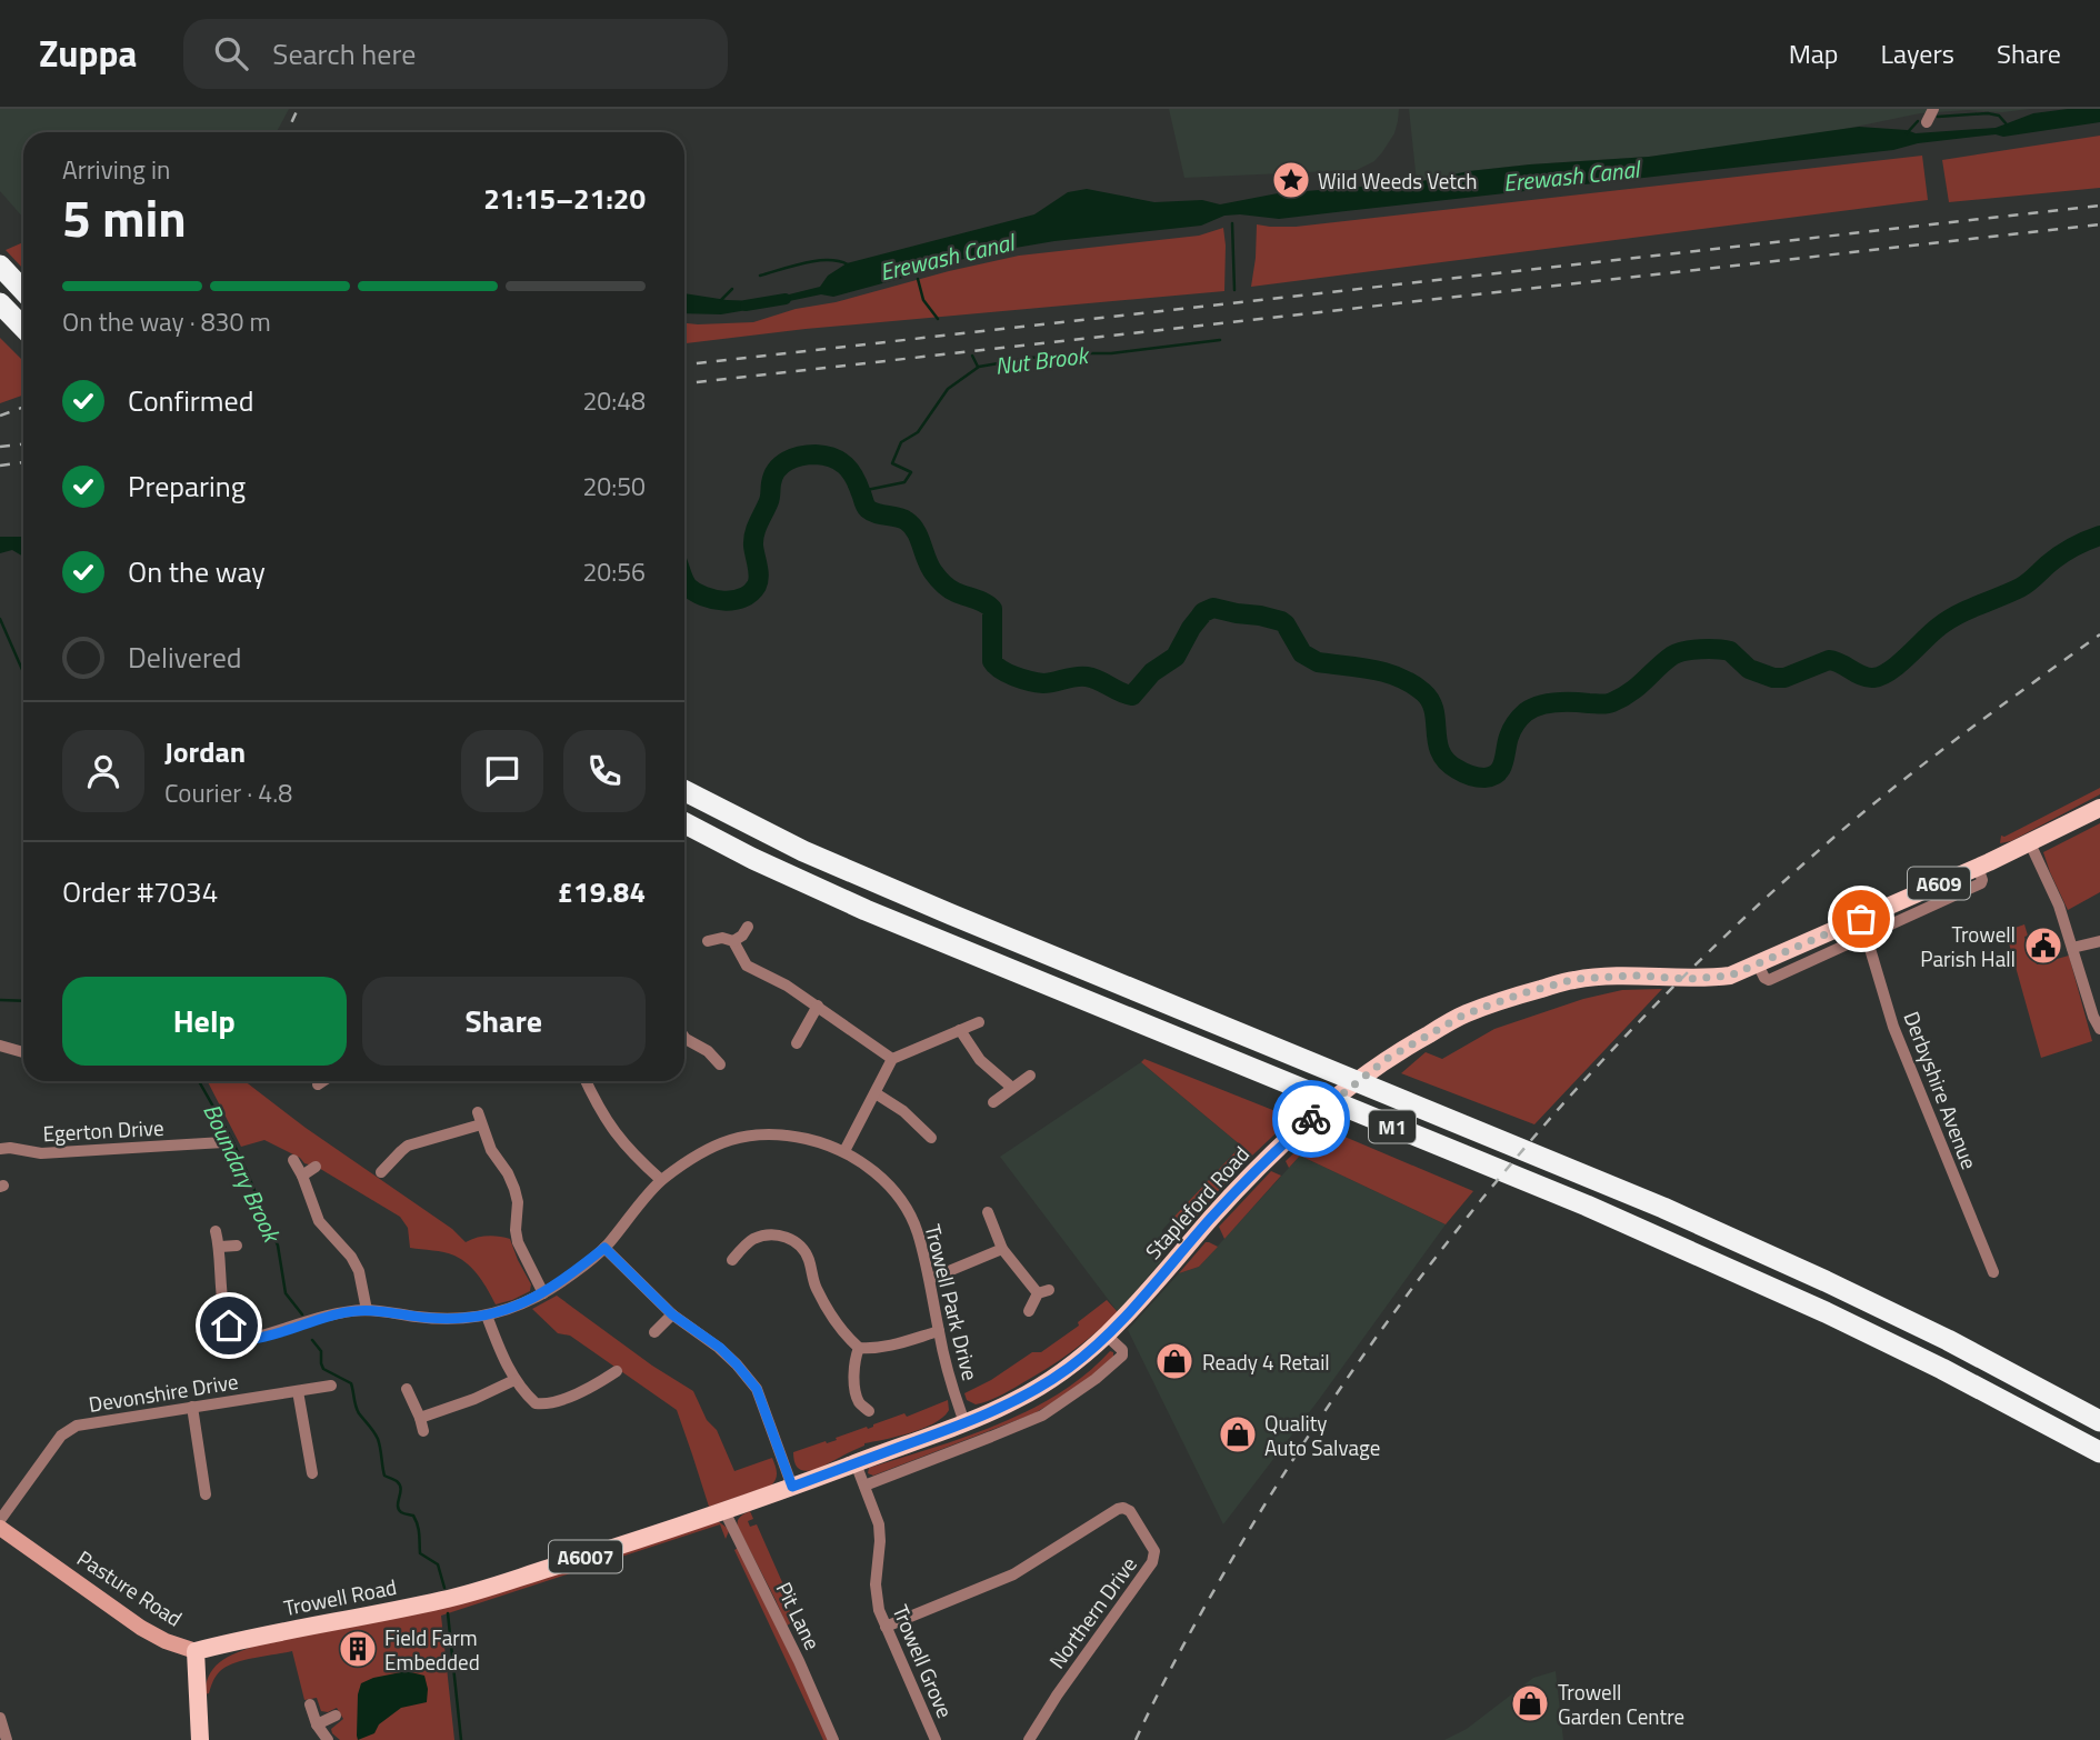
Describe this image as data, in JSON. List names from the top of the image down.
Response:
{
  "streets": {
    "highway": ["M1"],
    "main road": [
      "A609",
      "Stapleford Road",
      "A6007",
      "Pasture Road",
      "Trowell Road"
    ],
    "street": [
      "Derbyshire Avenue",
      "Egerton Drive",
      "Trowell Park Drive",
      "Devonshire Drive",
      "Northern Drive",
      "Pit Lane",
      "Trowell Grove"
    ]
  },
  "crossings": [
    ["Derbyshire Avenue", "Stapleford Road"],
    ["Stapleford Road", "Trowell Park Drive"],
    ["Stapleford Road", "Trowell Road"],
    ["Stapleford Road", "Pit Lane"],
    ["Stapleford Road", "Trowell Grove"],
    ["Pasture Road", "Trowell Road"],
    ["Northern Drive", "Trowell Grove"]
  ],
  "water": ["Erewash Canal", "Nut Brook", "Boundary Brook"],
  "places": {
    "place": ["Wild Weeds Vetch"],
    "public building": ["Trowell Parish Hall"],
    "shop": ["Ready 4 Retail", "Quality Auto Salvage", "Trowell Garden Centre"],
    "building": ["Field Farm Embedded"]
  },
  "page": {
    "header": "Zuppa",
    "search": "Search here",
    "nav": ["Map", "Layers", "Share"],
    "heading": ["5 min", "Arriving in", "21:15–21:20"],
    "panel": [
      "Jordan",
      "Courier · 4.8",
      "Order #7034",
      "£19.84"
    ],
    "bar": "On the way · 830 m",
    "list": [
      ["Confirmed", "20:48"],
      ["Preparing", "20:50"],
      ["On the way", "20:56"],
      "Delivered"
    ],
    "buttons": ["Help", "Share"]
  }
}
